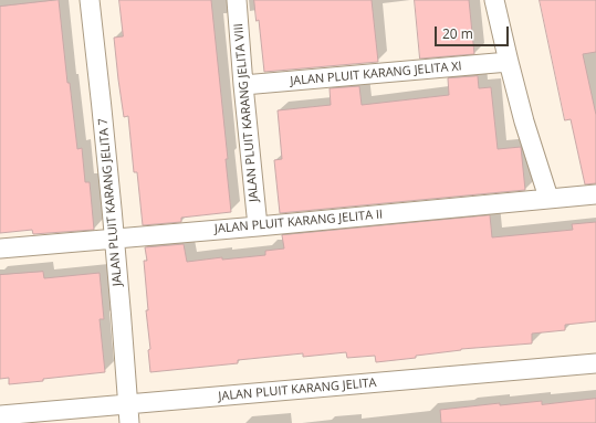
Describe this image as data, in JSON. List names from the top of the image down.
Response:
{
  "streets": {
    "street": [
      "JALAN PLUIT KARANG JELITA XI",
      "JALAN PLUIT KARANG JELITA VIII",
      "JALAN PLUIT KARANG JELITA 7",
      "JALAN PLUIT KARANG JELITA II",
      "JALAN PLUIT KARANG JELITA"
    ]
  },
  "crossings": [
    ["JALAN PLUIT KARANG JELITA XI", "JALAN PLUIT KARANG JELITA VIII"],
    ["JALAN PLUIT KARANG JELITA VIII", "JALAN PLUIT KARANG JELITA II"],
    ["JALAN PLUIT KARANG JELITA 7", "JALAN PLUIT KARANG JELITA II"],
    ["JALAN PLUIT KARANG JELITA 7", "JALAN PLUIT KARANG JELITA"]
  ],
  "scale_bar": "20 m"
}
